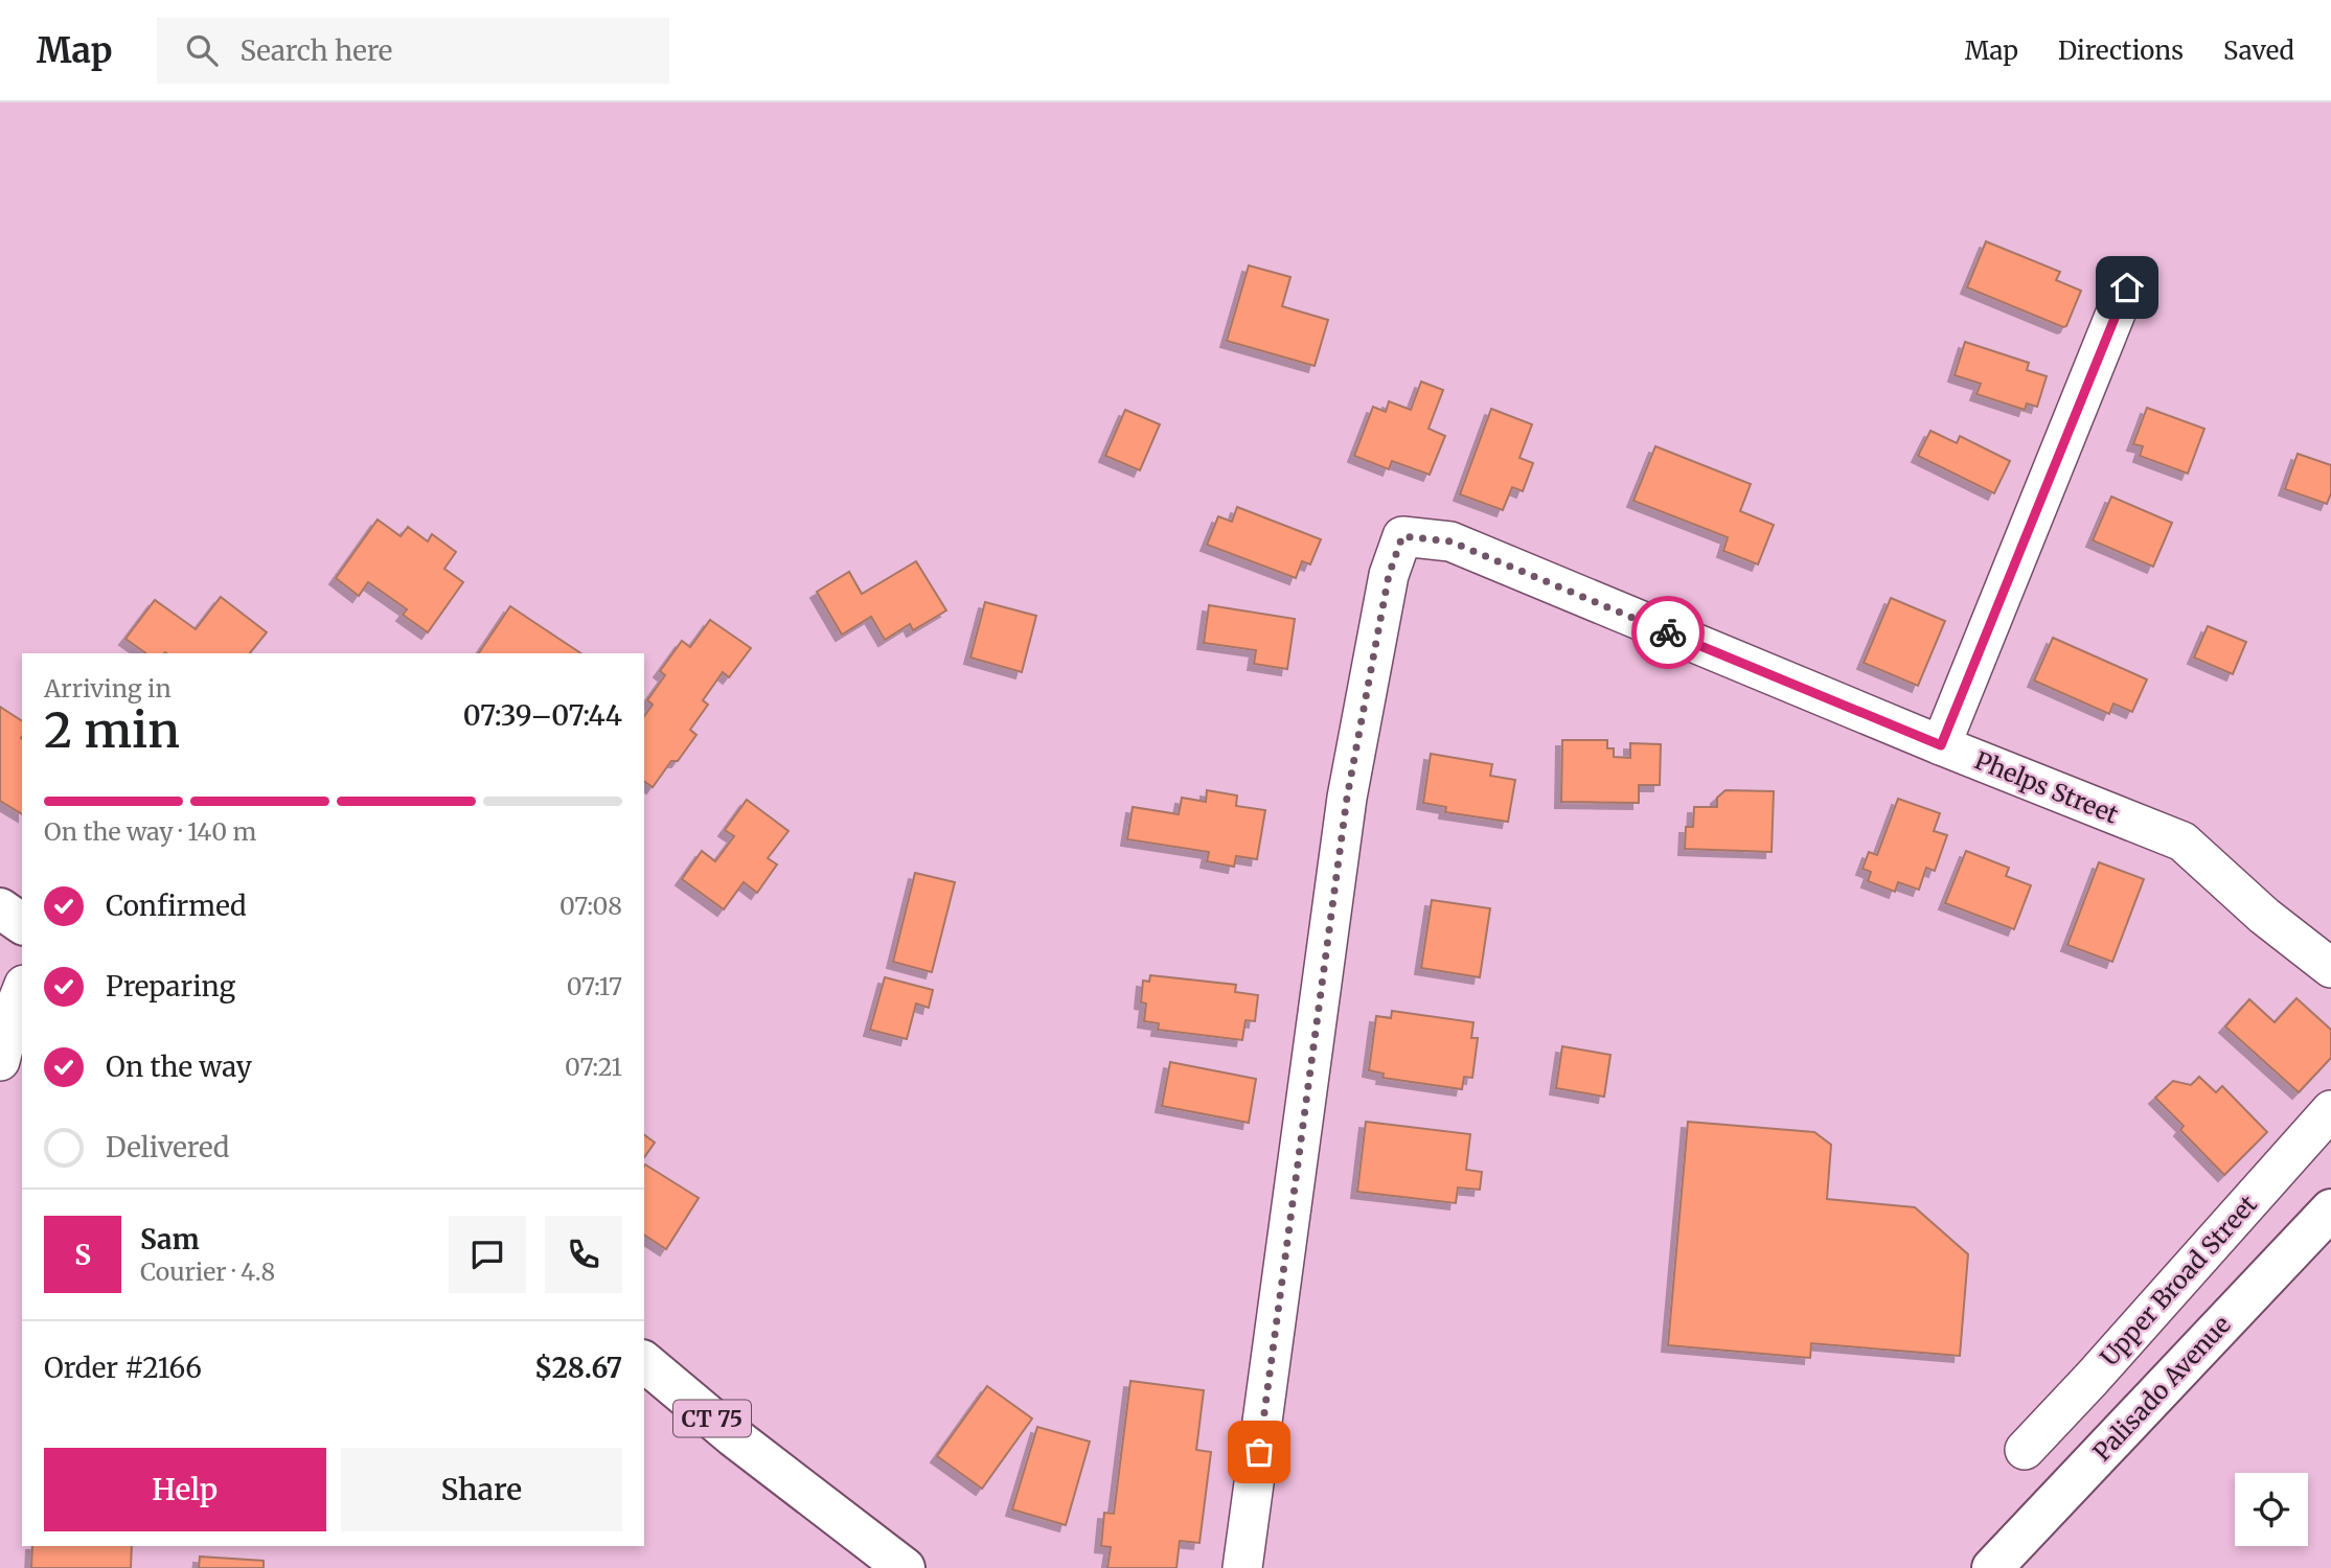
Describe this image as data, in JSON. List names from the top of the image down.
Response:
{
  "streets": {
    "main road": ["Palisado Avenue", "CT 75"],
    "street": ["Phelps Street", "Upper Broad Street"]
  },
  "page": {
    "header": "Map",
    "search": "Search here",
    "nav": ["Map", "Directions", "Saved"],
    "heading": ["2 min", "Arriving in", "07:39–07:44"],
    "panel": [
      "Sam",
      "Courier · 4.8",
      "Order #2166",
      "$28.67"
    ],
    "bar": "On the way · 140 m",
    "list": [
      ["Confirmed", "07:08"],
      ["Preparing", "07:17"],
      ["On the way", "07:21"],
      "Delivered"
    ],
    "round": "S",
    "buttons": ["Help", "Share"]
  }
}
